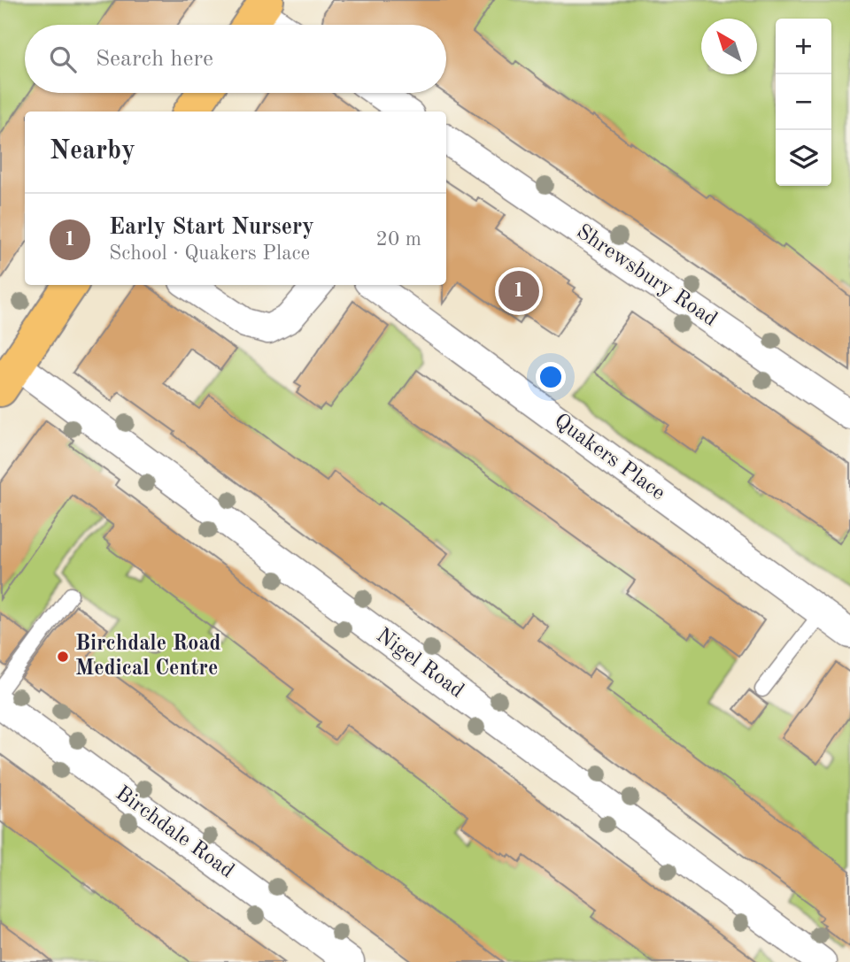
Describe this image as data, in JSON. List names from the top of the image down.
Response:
{
  "streets": {
    "street": [
      "Shrewsbury Road",
      "Quakers Place",
      "Nigel Road",
      "Birchdale Road"
    ]
  },
  "places": ["Birchdale Road Medical Centre"],
  "north": "top left",
  "page": {
    "map_buttons": ["+", "−"],
    "search": "Search here",
    "heading": "Nearby",
    "list": [
      {
        "mark": "1",
        "name": "Early Start Nursery",
        "note": "School · Quakers Place",
        "value": "20 m"
      }
    ],
    "pins": "1"
  }
}
